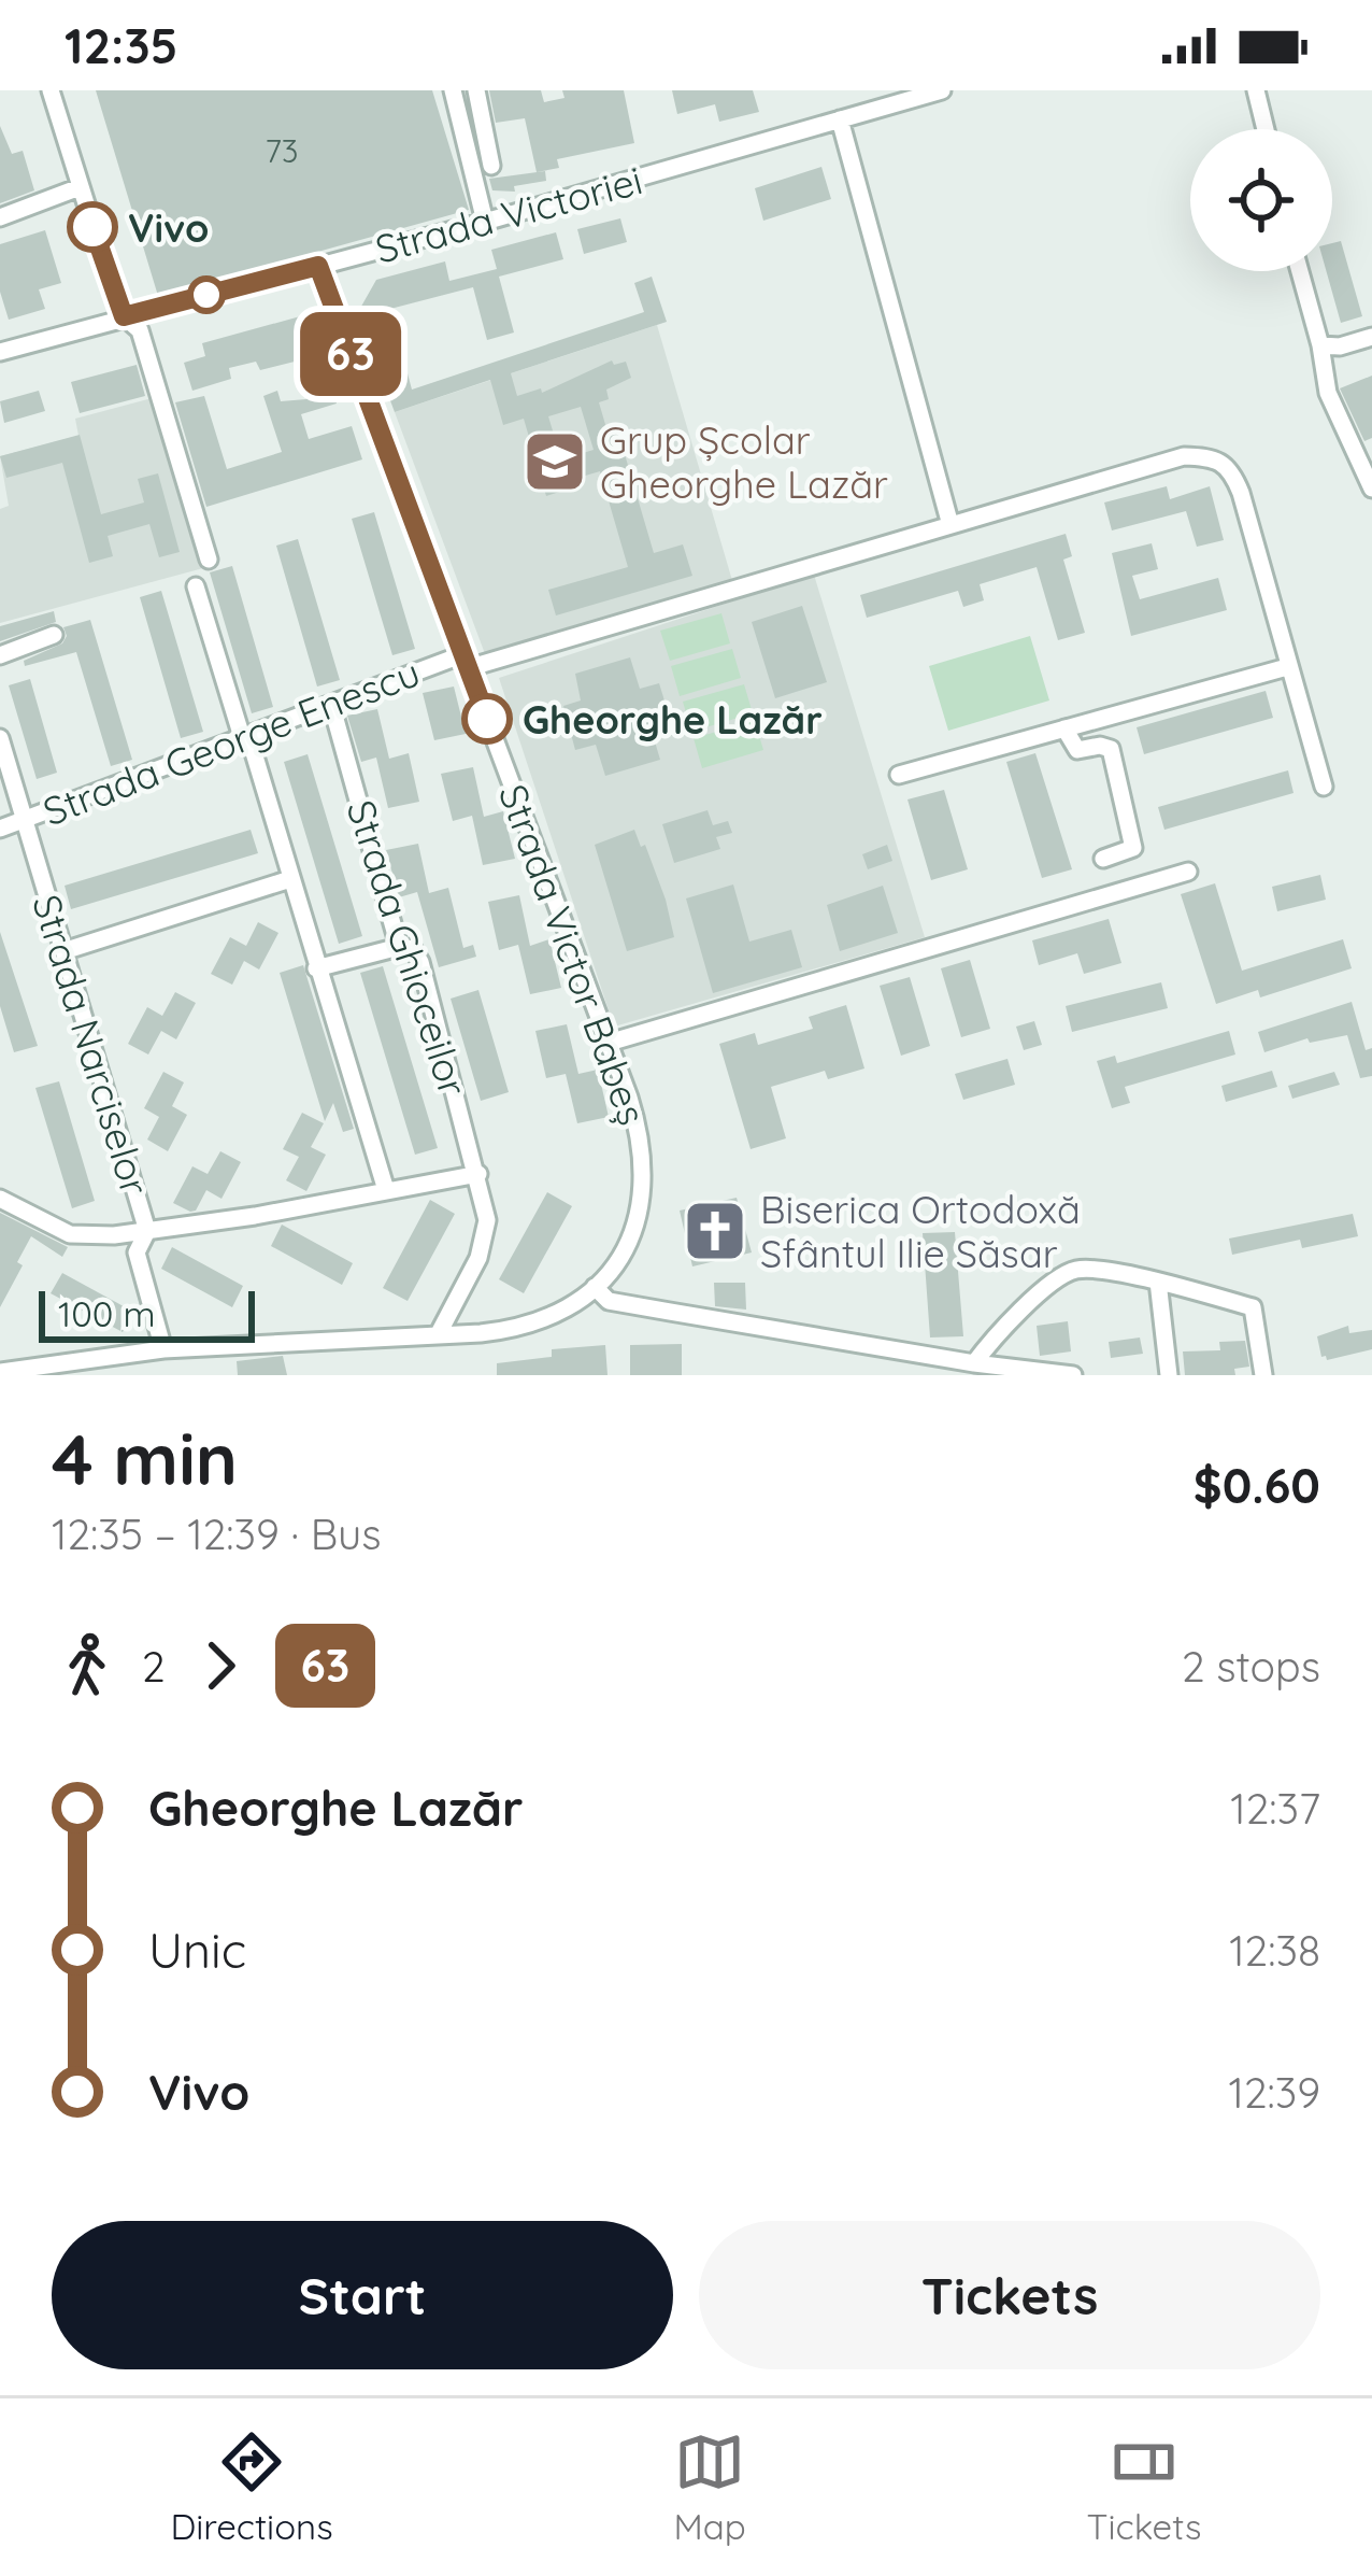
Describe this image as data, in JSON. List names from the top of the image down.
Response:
{
  "streets": {
    "street": [
      "Strada Victoriei",
      "Strada George Enescu",
      "Strada Ghioceilor",
      "Strada Victor Babeș",
      "Strada Narciselor"
    ]
  },
  "crossings": [
    ["Strada Victoriei", "Strada Victor Babeș"],
    ["Strada George Enescu", "Strada Ghioceilor"],
    ["Strada George Enescu", "Strada Victor Babeș"],
    ["Strada George Enescu", "Strada Narciselor"],
    ["Strada Ghioceilor", "Strada Victor Babeș"],
    ["Strada Victor Babeș", "Strada Narciselor"]
  ],
  "places": {
    "other": ["Vivo", "Gheorghe Lazăr"],
    "school or university": ["Grup Școlar Gheorghe Lazăr"],
    "church": ["Biserica Ortodoxă Sfântul Ilie Săsar"]
  },
  "lines": ["bus line 63"],
  "house_numbers": ["73"],
  "scale_bar": "100 m",
  "page": {
    "status": "12:35",
    "on_map": "63",
    "scale": "100 m",
    "heading": ["4 min", "12:35 – 12:39 · Bus", "$0.60"],
    "legs": ["2", "63", "2 stops"],
    "list": [
      {
        "name": "Gheorghe Lazăr",
        "value": "12:37"
      },
      {
        "name": "Unic",
        "value": "12:38"
      },
      {
        "name": "Vivo",
        "value": "12:39"
      }
    ],
    "buttons": ["Start", "Tickets"],
    "tabs": ["Directions", "Map", "Tickets"]
  }
}
